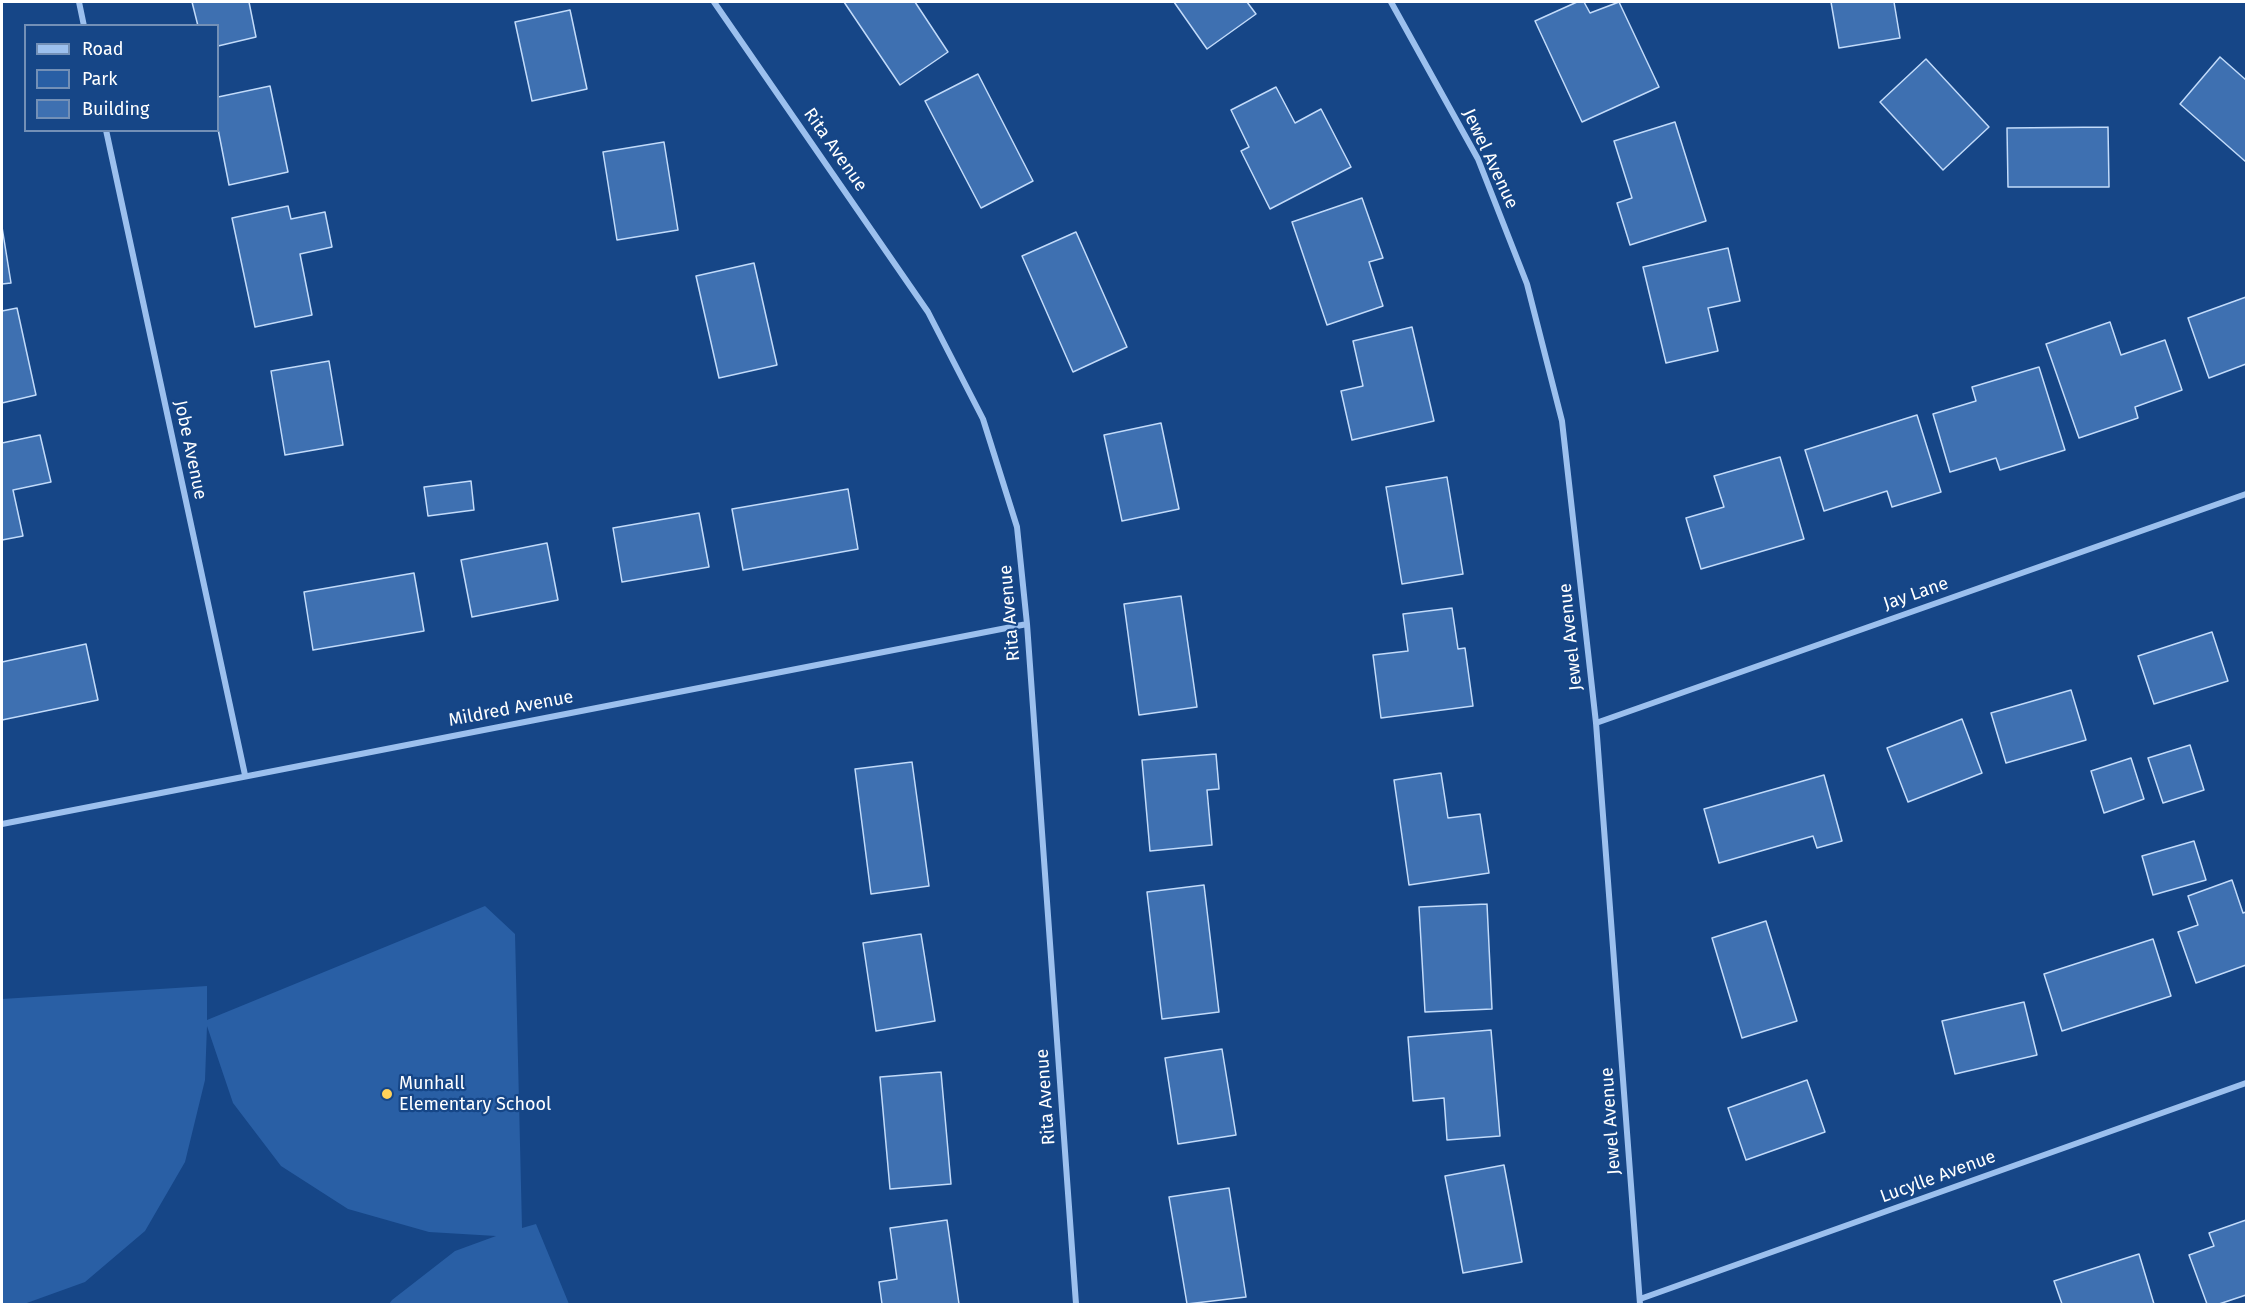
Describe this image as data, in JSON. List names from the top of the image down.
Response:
{
  "streets": {
    "street": [
      "Rita Avenue",
      "Jewel Avenue",
      "Jobe Avenue",
      "Jay Lane",
      "Mildred Avenue",
      "Lucylle Avenue"
    ]
  },
  "crossings": [
    ["Rita Avenue", "Mildred Avenue"],
    ["Jewel Avenue", "Jay Lane"],
    ["Jewel Avenue", "Lucylle Avenue"],
    ["Jobe Avenue", "Mildred Avenue"]
  ],
  "places": ["Munhall Elementary School"],
  "legend": ["Road", "Park", "Building"]
}
